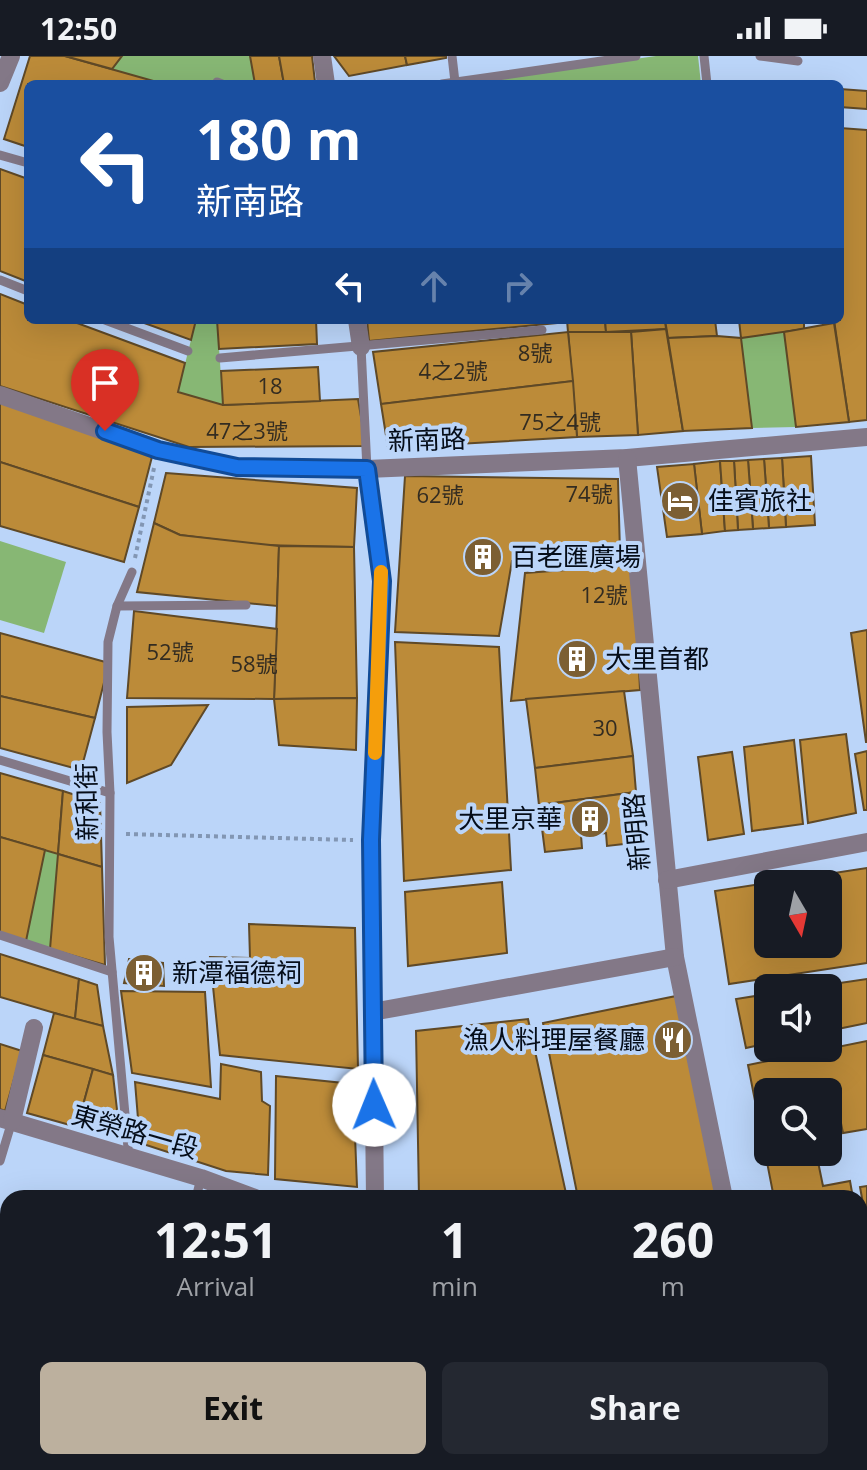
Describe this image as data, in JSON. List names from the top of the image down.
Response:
{
  "streets": {
    "street": ["新南路", "新明路", "東榮路一段"],
    "lane": ["新和街"]
  },
  "crossings": [
    ["新南路", "新明路"],
    ["新和街", "東榮路一段"]
  ],
  "places": {
    "hotel": ["佳賓旅社"],
    "building": [
      "百老匯廣場",
      "大里首都",
      "大里京華",
      "新潭褔德祠"
    ],
    "restaurant": ["漁人料理屋餐廳"]
  },
  "house_numbers": [
    "8號",
    "4之2號",
    "18",
    "75之4號",
    "47之3號",
    "74號",
    "62號",
    "12號",
    "52號",
    "58號",
    "30"
  ],
  "north": "bottom",
  "page": {
    "status": "12:50",
    "turn": ["180 m", "新南路"],
    "eta": [
      "12:51",
      "Arrival",
      "1",
      "min",
      "260",
      "m"
    ],
    "buttons": ["Exit", "Share"]
  }
}
